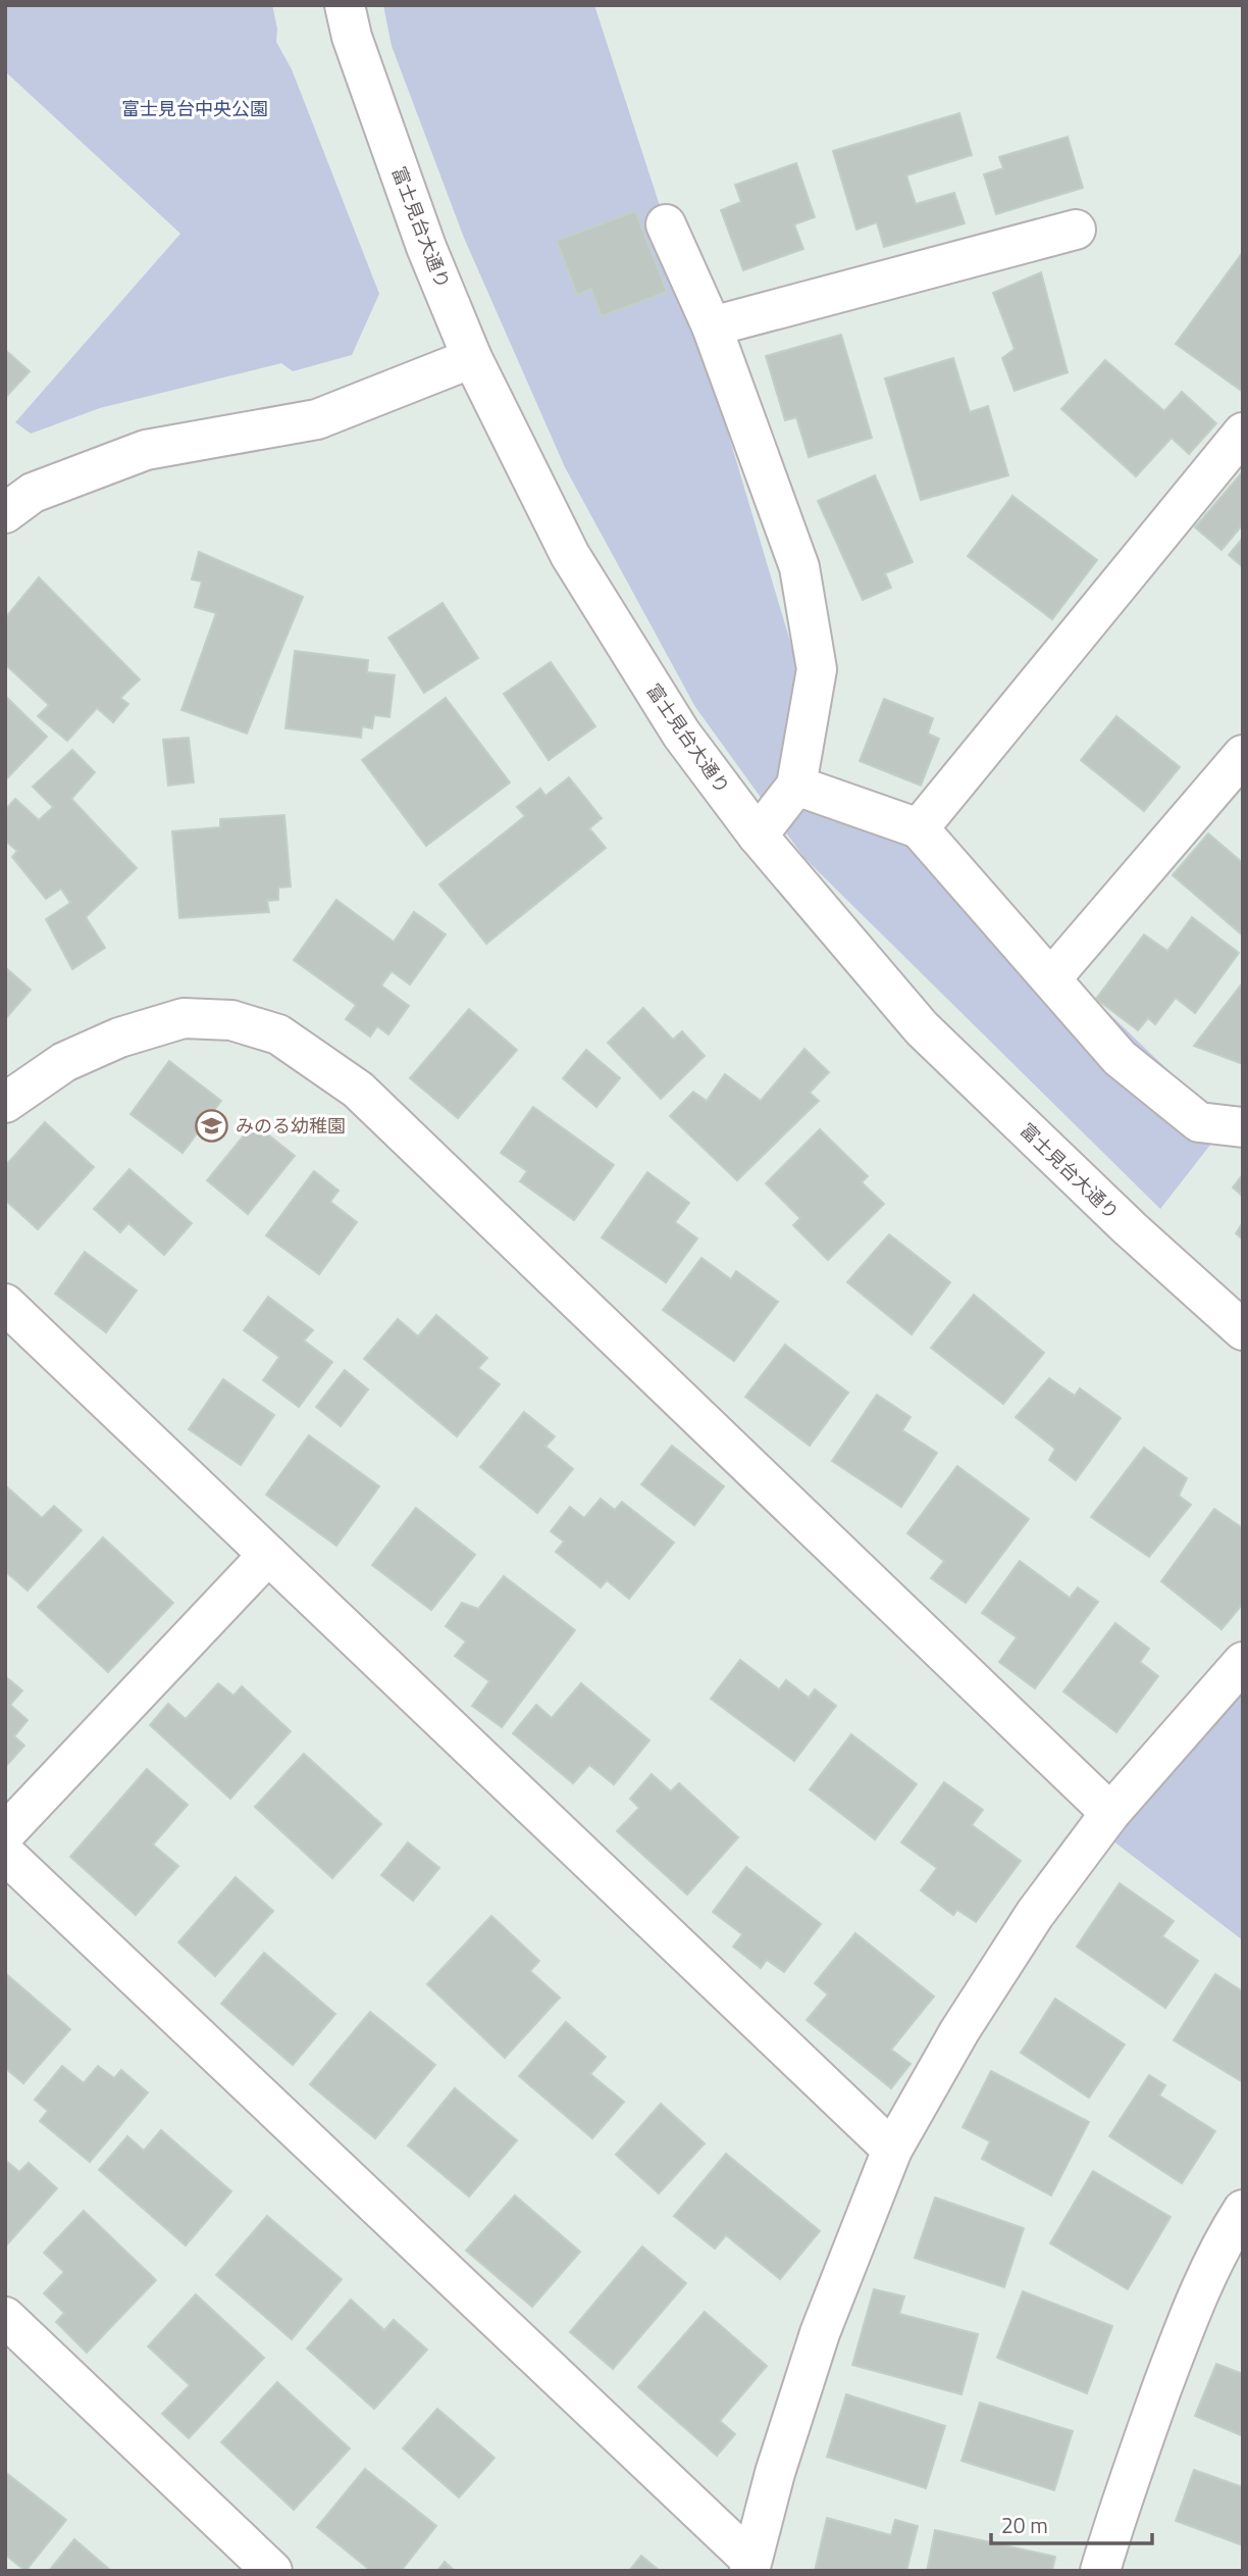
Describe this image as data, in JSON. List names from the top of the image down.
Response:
{
  "streets": {
    "street": ["富士見台大通り"]
  },
  "parks": ["富士見台中央公園"],
  "places": {
    "school or university": ["みのる幼稚園"]
  },
  "scale_bar": "20 m"
}
